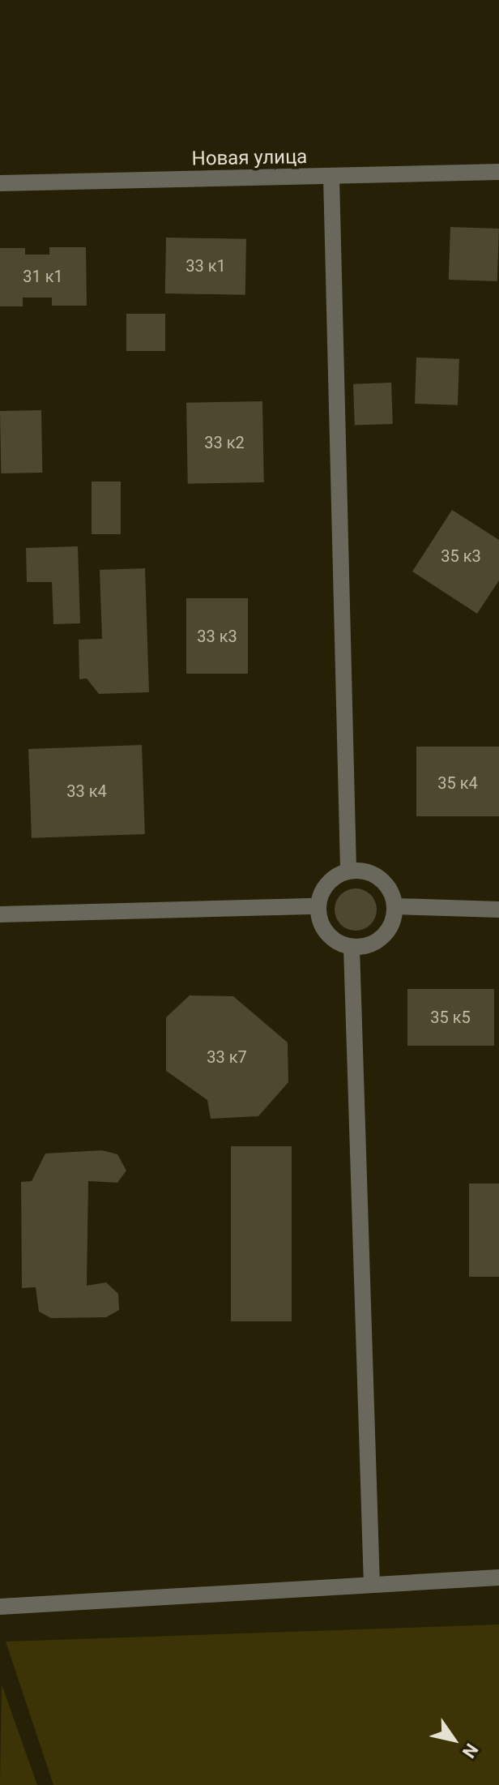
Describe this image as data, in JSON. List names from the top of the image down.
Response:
{
  "streets": {
    "lane": ["Новая улица"]
  },
  "house_numbers": [
    "33 к1",
    "31 к1",
    "33 к2",
    "35 к3",
    "33 к3",
    "35 к4",
    "33 к4",
    "35 к5",
    "33 к7"
  ],
  "north": "bottom right"
}
